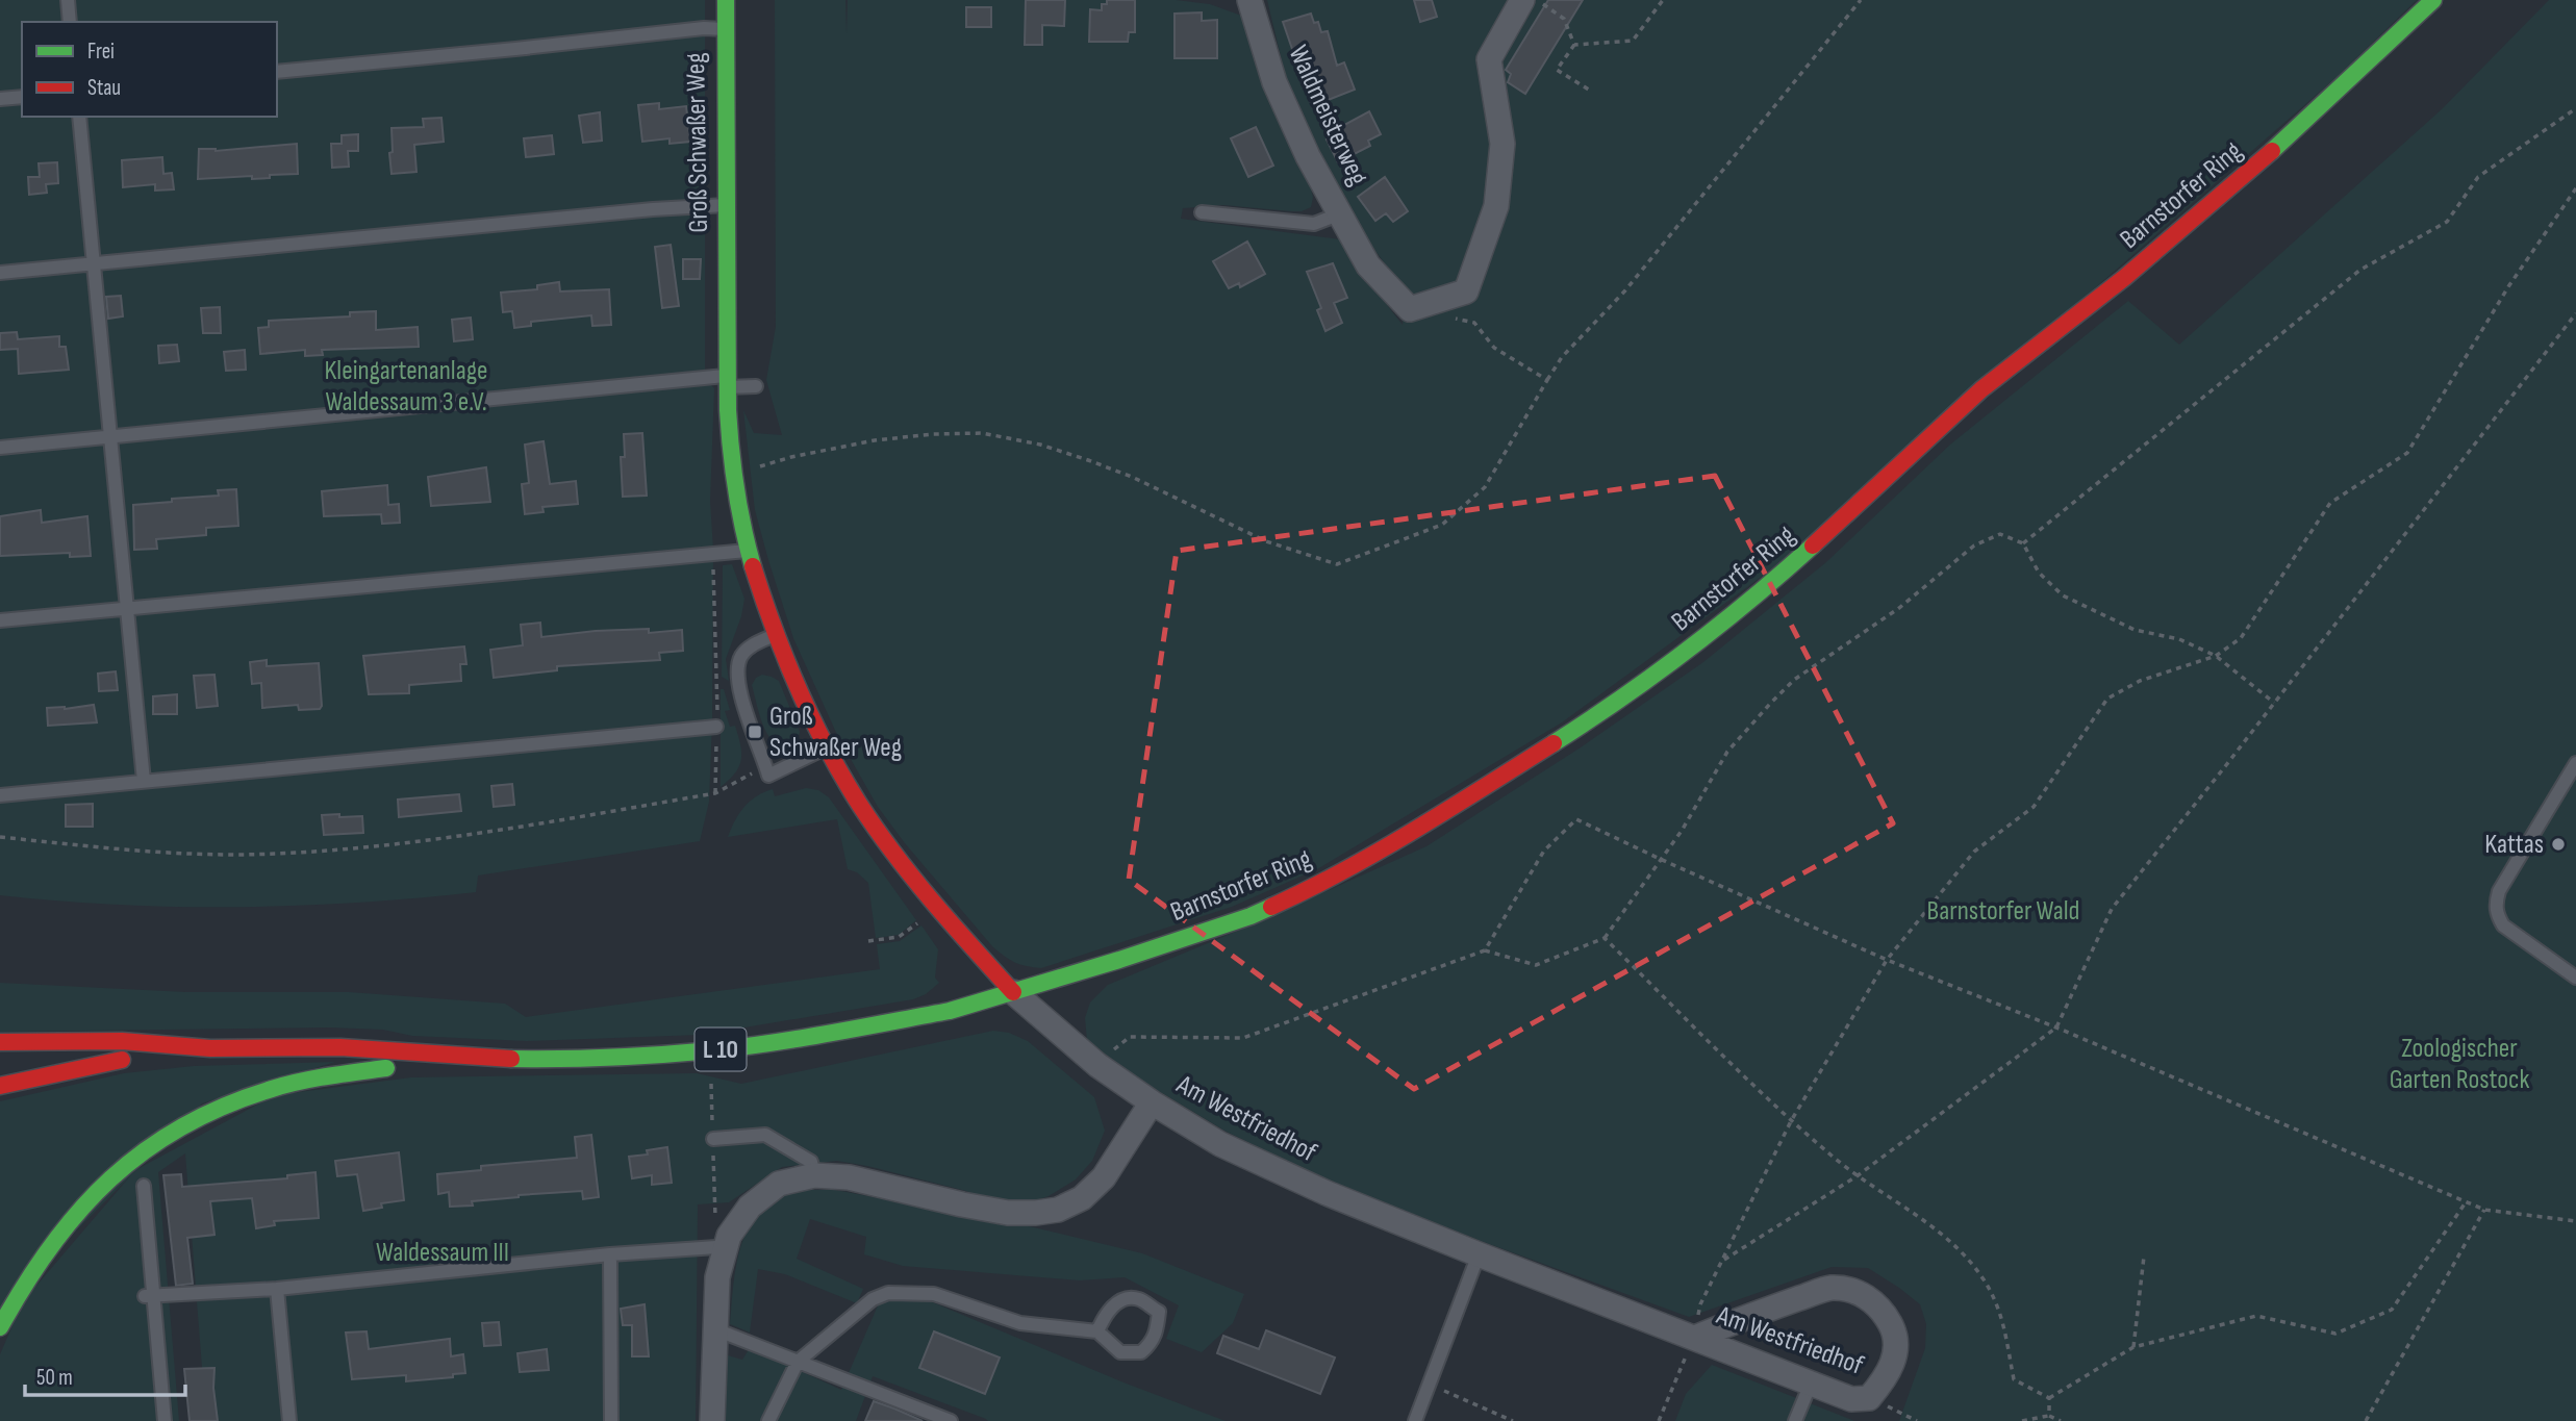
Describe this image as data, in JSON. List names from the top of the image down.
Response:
{
  "streets": {
    "main road": ["Groß Schwaßer Weg", "Barnstorfer Ring", "L 10"],
    "street": ["Waldmeisterweg", "Am Westfriedhof"]
  },
  "crossings": [
    ["Groß Schwaßer Weg", "Barnstorfer Ring"],
    ["Groß Schwaßer Weg", "Am Westfriedhof"],
    ["Barnstorfer Ring", "Am Westfriedhof"]
  ],
  "parks": [
    "Kleingartenanlage Waldessaum 3 e.V.",
    "Barnstorfer Wald",
    "Zoologischer Garten Rostock",
    "Waldessaum III"
  ],
  "places": {
    "transit": ["Groß Schwaßer Weg"],
    "other": ["Kattas"]
  },
  "legend": ["Frei", "Stau"],
  "scale_bar": "50 m"
}
